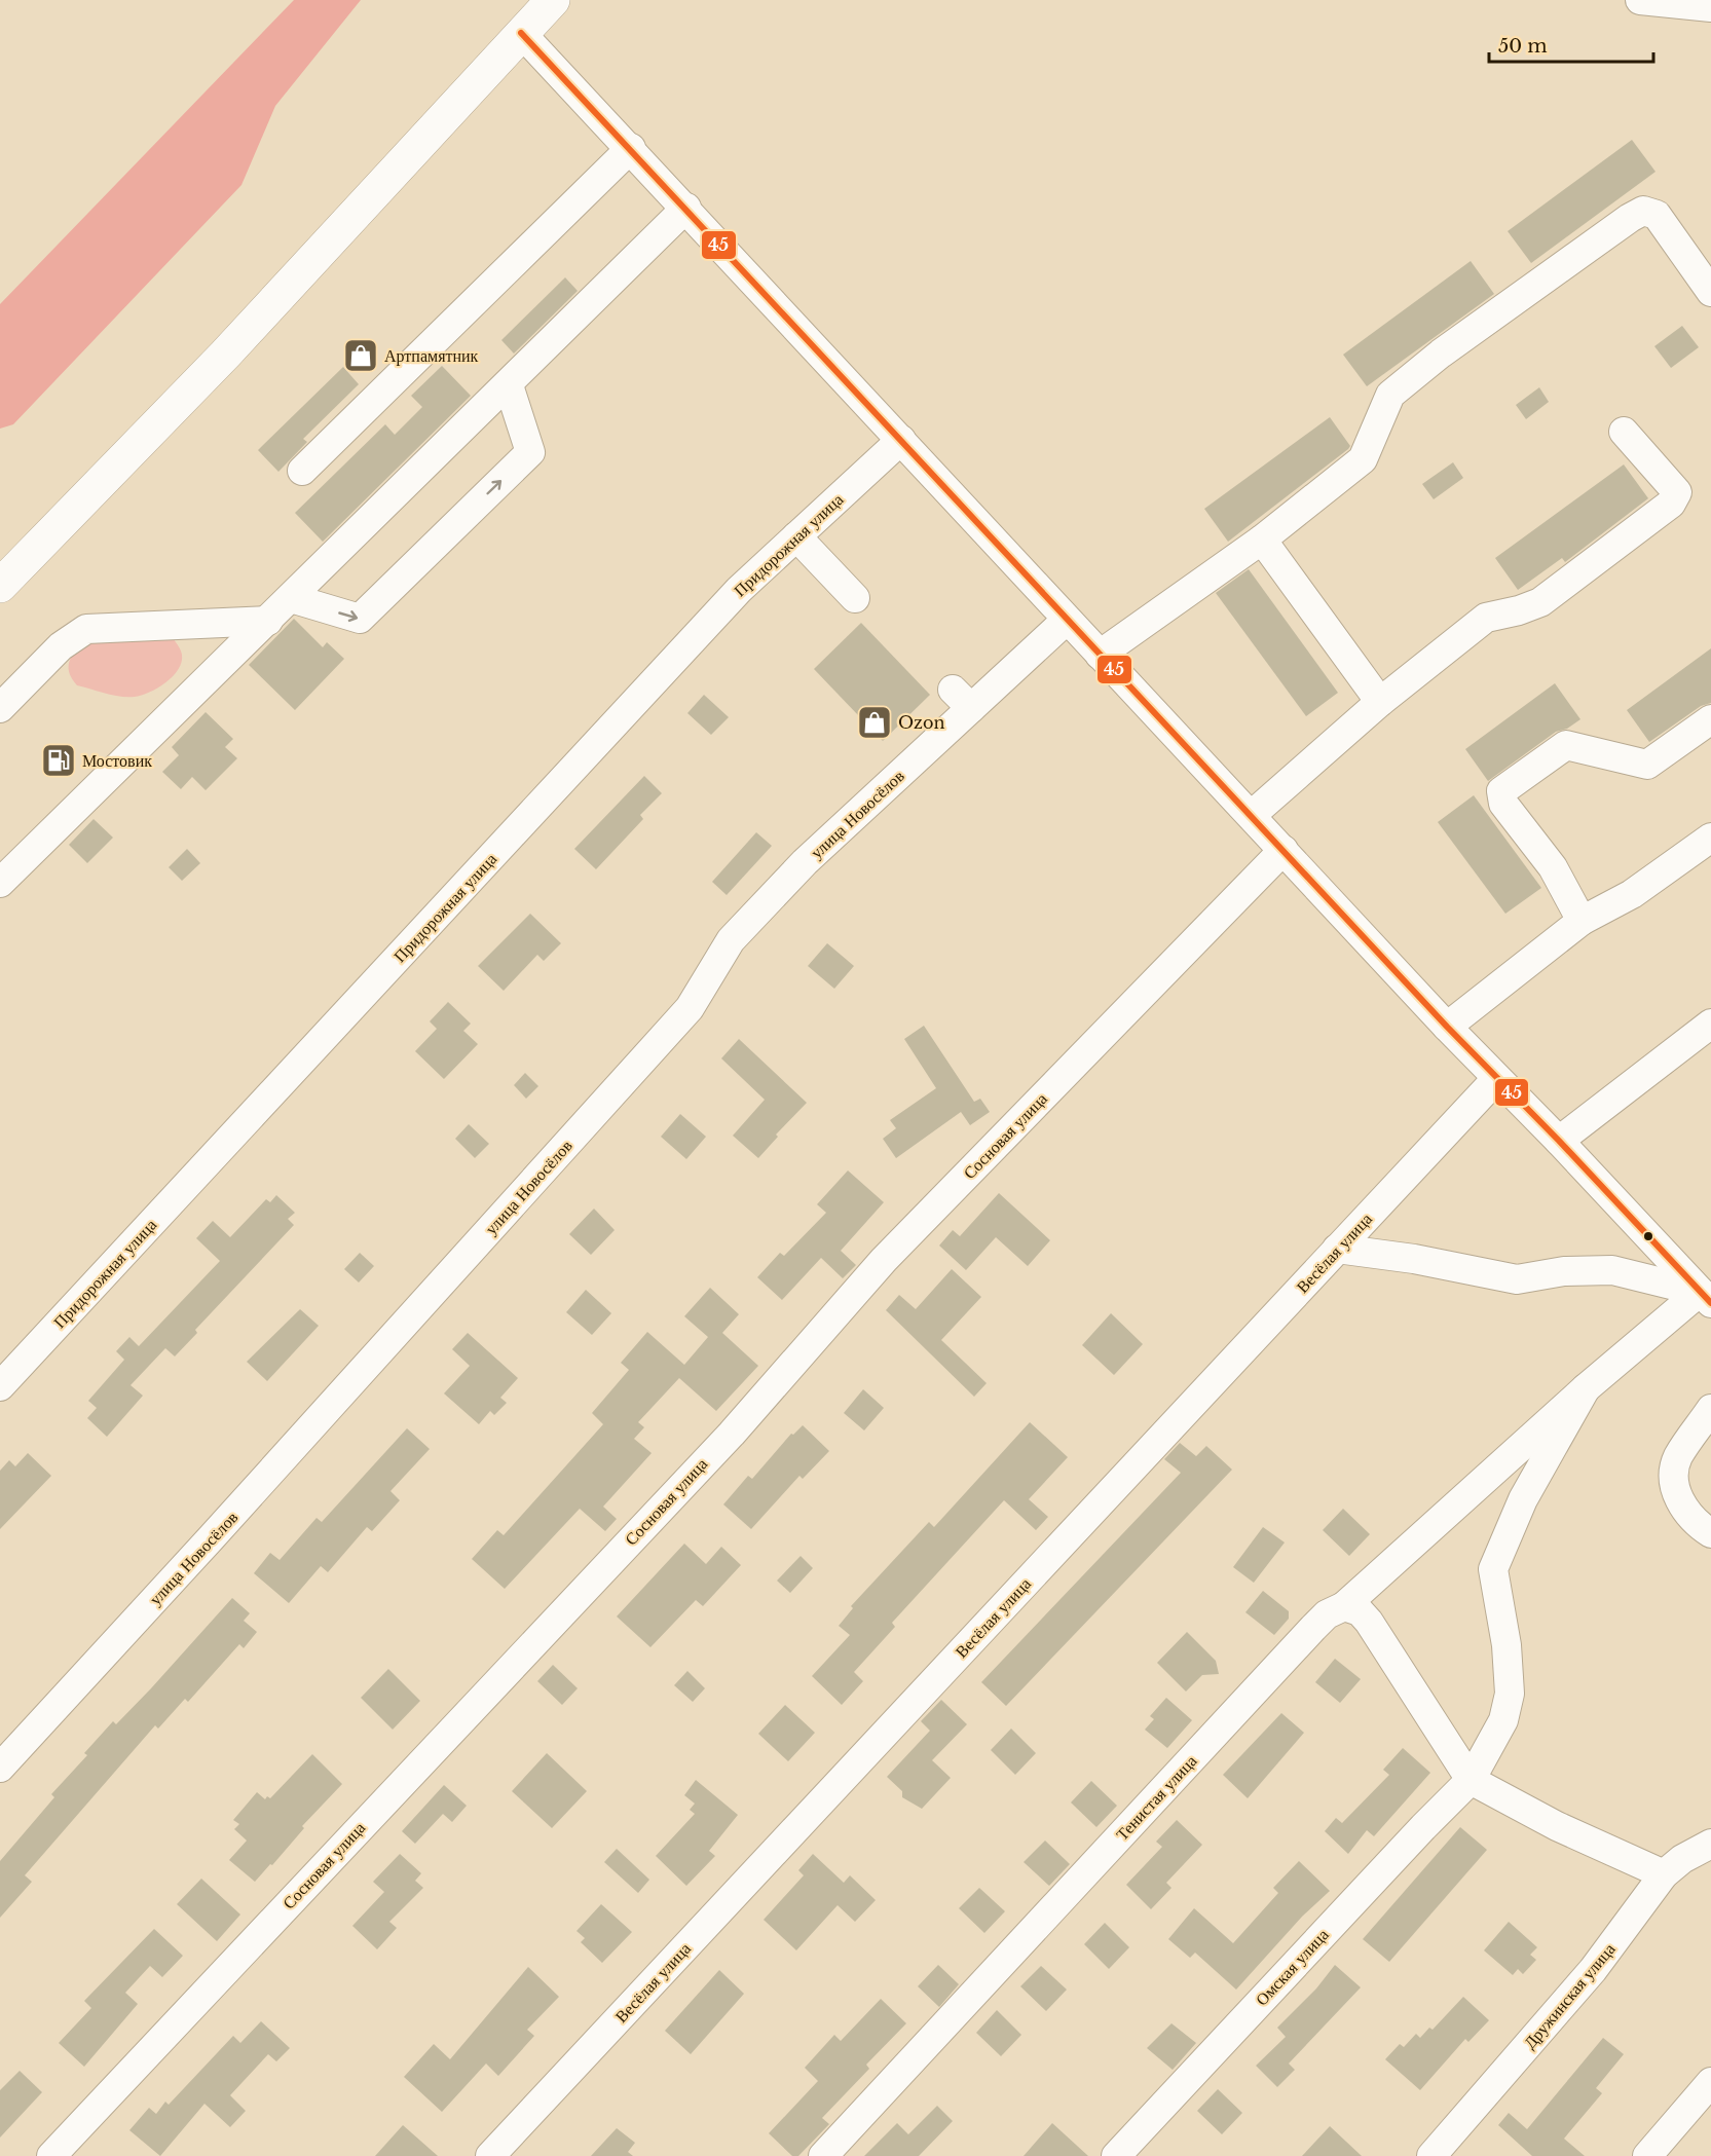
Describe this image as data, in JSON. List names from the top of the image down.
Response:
{
  "streets": {
    "street": [
      "Придорожная улица",
      "улица Новосёлов",
      "Сосновая улица",
      "Весёлая улица",
      "Тенистая улица",
      "Омская улица",
      "Дружинская улица"
    ]
  },
  "crossings": [
    ["Тенистая улица", "Омская улица"]
  ],
  "places": {
    "shop": ["Артпамятник", "Ozon"],
    "fuel station": ["Мостовик"]
  },
  "lines": ["transit line 45"],
  "scale_bar": "50 m"
}
